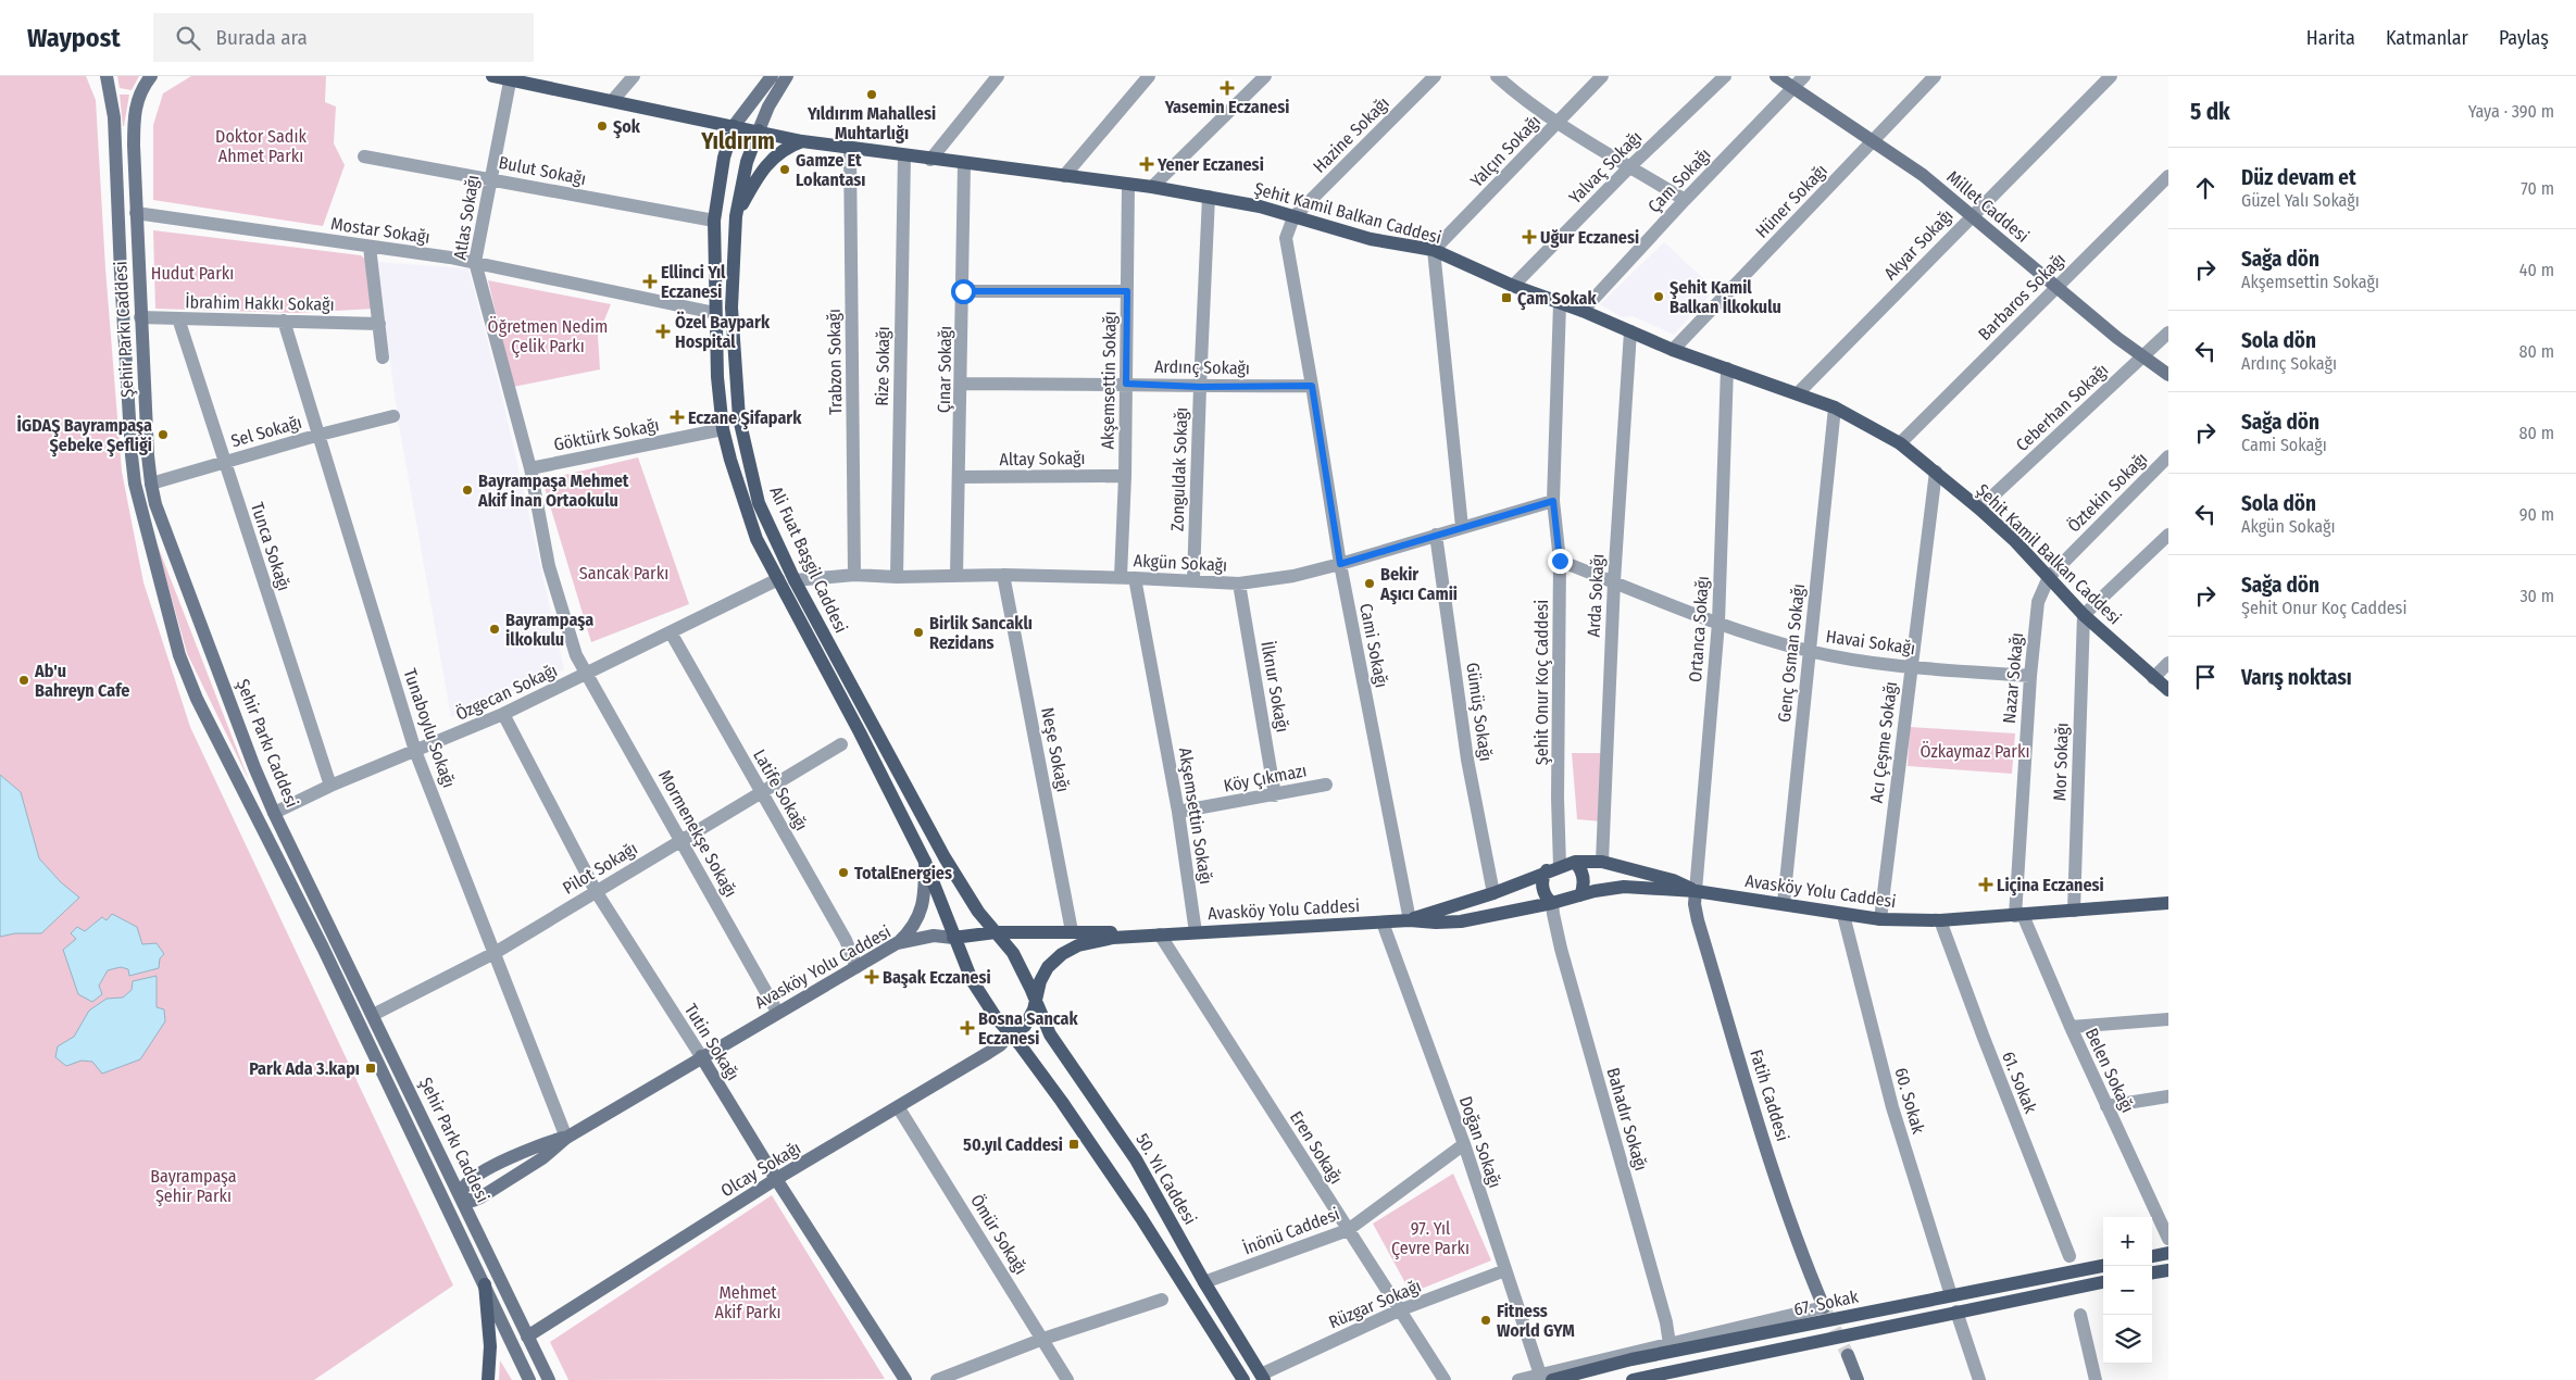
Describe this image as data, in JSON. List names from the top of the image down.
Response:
{
  "streets": {
    "main road": [
      "Millet Caddesi",
      "Şehit Kamil Balkan Caddesi",
      "Şehir Parkı Caddesi",
      "Ali Fuat Başgil Caddesi",
      "Avasköy Yolu Caddesi",
      "Tutin Sokağı",
      "Fatih Caddesi",
      "Olcay Sokağı",
      "50. Yıl Caddesi",
      "67. Sokak"
    ],
    "street": [
      "Hazine Sokağı",
      "Yalçın Sokağı",
      "Yalvaç Sokağı",
      "Bulut Sokağı",
      "Çam Sokağı",
      "Hüner Sokağı",
      "Atlas Sokağı",
      "Mostar Sokağı",
      "Akyar Sokağı",
      "Barbaros Sokağı",
      "İbrahim Hakkı Sokağı",
      "Trabzon Sokağı",
      "Rize Sokağı",
      "Ardınç Sokağı",
      "Çınar Sokağı",
      "Akşemsettin Sokağı",
      "Ceberhan Sokağı",
      "Sel Sokağı",
      "Göktürk Sokağı",
      "Altay Sokağı",
      "Zonguldak Sokağı",
      "Öztekin Sokağı",
      "Tunca Sokağı",
      "Akgün Sokağı",
      "Arda Sokağı",
      "Ortanca Sokağı",
      "Havai Sokağı",
      "Cami Sokağı",
      "Genç Osman Sokağı",
      "Nazar Sokağı",
      "Şehit Onur Koç Caddesi",
      "İlknur Sokağı",
      "Özgecan Sokağı",
      "Gümüş Sokağı",
      "Tunaboylu Sokağı",
      "Acı Çeşme Sokağı",
      "Neşe Sokağı",
      "Mor Sokağı",
      "Köy Çıkmazı",
      "Latife Sokağı",
      "Mormenekşe Sokağı",
      "Pilot Sokağı",
      "Belen Sokağı",
      "61. Sokak",
      "60. Sokak",
      "Bahadır Sokağı",
      "Doğan Sokağı",
      "Eren Sokağı",
      "İnönü Caddesi",
      "Ömür Sokağı",
      "Rüzgar Sokağı"
    ]
  },
  "crossings": [
    ["Hazine Sokağı", "Şehit Kamil Balkan Caddesi"],
    ["Hazine Sokağı", "Cami Sokağı"],
    ["Yalçın Sokağı", "Şehit Kamil Balkan Caddesi"],
    ["Yalvaç Sokağı", "Şehit Kamil Balkan Caddesi"],
    ["Bulut Sokağı", "Atlas Sokağı"],
    ["Bulut Sokağı", "Ali Fuat Başgil Caddesi"],
    ["Çam Sokağı", "Millet Caddesi"],
    ["Çam Sokağı", "Şehit Kamil Balkan Caddesi"],
    ["Hüner Sokağı", "Millet Caddesi"],
    ["Hüner Sokağı", "Şehit Kamil Balkan Caddesi"],
    ["Millet Caddesi", "Akyar Sokağı"],
    ["Millet Caddesi", "Barbaros Sokağı"],
    ["Millet Caddesi", "Ceberhan Sokağı"],
    ["Şehit Kamil Balkan Caddesi", "Atlas Sokağı"],
    ["Şehit Kamil Balkan Caddesi", "Akyar Sokağı"],
    ["Şehit Kamil Balkan Caddesi", "Barbaros Sokağı"],
    ["Şehit Kamil Balkan Caddesi", "Trabzon Sokağı"],
    ["Şehit Kamil Balkan Caddesi", "Rize Sokağı"],
    ["Şehit Kamil Balkan Caddesi", "Çınar Sokağı"],
    ["Şehit Kamil Balkan Caddesi", "Akşemsettin Sokağı"],
    ["Şehit Kamil Balkan Caddesi", "Ceberhan Sokağı"],
    ["Şehit Kamil Balkan Caddesi", "Zonguldak Sokağı"],
    ["Şehit Kamil Balkan Caddesi", "Öztekin Sokağı"],
    ["Şehit Kamil Balkan Caddesi", "Ali Fuat Başgil Caddesi"],
    ["Şehit Kamil Balkan Caddesi", "Arda Sokağı"],
    ["Şehit Kamil Balkan Caddesi", "Ortanca Sokağı"],
    ["Şehit Kamil Balkan Caddesi", "Cami Sokağı"],
    ["Şehit Kamil Balkan Caddesi", "Genç Osman Sokağı"],
    ["Şehit Kamil Balkan Caddesi", "Nazar Sokağı"],
    ["Şehit Kamil Balkan Caddesi", "Şehit Onur Koç Caddesi"],
    ["Şehit Kamil Balkan Caddesi", "Acı Çeşme Sokağı"],
    ["Şehit Kamil Balkan Caddesi", "Mor Sokağı"],
    ["Atlas Sokağı", "Mostar Sokağı"],
    ["Atlas Sokağı", "Göktürk Sokağı"],
    ["Atlas Sokağı", "Özgecan Sokağı"],
    ["Atlas Sokağı", "Mormenekşe Sokağı"],
    ["Mostar Sokağı", "Şehir Parkı Caddesi"],
    ["Mostar Sokağı", "Ali Fuat Başgil Caddesi"],
    ["İbrahim Hakkı Sokağı", "Şehir Parkı Caddesi"],
    ["İbrahim Hakkı Sokağı", "Tunca Sokağı"],
    ["İbrahim Hakkı Sokağı", "Tunaboylu Sokağı"],
    ["Şehir Parkı Caddesi", "Sel Sokağı"],
    ["Şehir Parkı Caddesi", "Özgecan Sokağı"],
    ["Şehir Parkı Caddesi", "Pilot Sokağı"],
    ["Şehir Parkı Caddesi", "Avasköy Yolu Caddesi"],
    ["Şehir Parkı Caddesi", "Olcay Sokağı"],
    ["Trabzon Sokağı", "Akgün Sokağı"],
    ["Rize Sokağı", "Akgün Sokağı"],
    ["Ardınç Sokağı", "Çınar Sokağı"],
    ["Ardınç Sokağı", "Akşemsettin Sokağı"],
    ["Ardınç Sokağı", "Zonguldak Sokağı"],
    ["Ardınç Sokağı", "Cami Sokağı"],
    ["Çınar Sokağı", "Altay Sokağı"],
    ["Çınar Sokağı", "Akgün Sokağı"],
    ["Akşemsettin Sokağı", "Altay Sokağı"],
    ["Akşemsettin Sokağı", "Akgün Sokağı"],
    ["Akşemsettin Sokağı", "Köy Çıkmazı"],
    ["Akşemsettin Sokağı", "Avasköy Yolu Caddesi"],
    ["Sel Sokağı", "Tunca Sokağı"],
    ["Sel Sokağı", "Tunaboylu Sokağı"],
    ["Göktürk Sokağı", "Ali Fuat Başgil Caddesi"],
    ["Zonguldak Sokağı", "Akgün Sokağı"],
    ["Öztekin Sokağı", "Nazar Sokağı"],
    ["Tunca Sokağı", "Özgecan Sokağı"],
    ["Ali Fuat Başgil Caddesi", "Akgün Sokağı"],
    ["Ali Fuat Başgil Caddesi", "Özgecan Sokağı"],
    ["Ali Fuat Başgil Caddesi", "Avasköy Yolu Caddesi"],
    ["Ali Fuat Başgil Caddesi", "Olcay Sokağı"],
    ["Ali Fuat Başgil Caddesi", "50. Yıl Caddesi"],
    ["Akgün Sokağı", "Cami Sokağı"],
    ["Akgün Sokağı", "Şehit Onur Koç Caddesi"],
    ["Akgün Sokağı", "İlknur Sokağı"],
    ["Akgün Sokağı", "Gümüş Sokağı"],
    ["Akgün Sokağı", "Neşe Sokağı"],
    ["Arda Sokağı", "Havai Sokağı"],
    ["Arda Sokağı", "Avasköy Yolu Caddesi"],
    ["Ortanca Sokağı", "Havai Sokağı"],
    ["Ortanca Sokağı", "Avasköy Yolu Caddesi"],
    ["Ortanca Sokağı", "Fatih Caddesi"],
    ["Havai Sokağı", "Genç Osman Sokağı"],
    ["Havai Sokağı", "Nazar Sokağı"],
    ["Havai Sokağı", "Şehit Onur Koç Caddesi"],
    ["Havai Sokağı", "Acı Çeşme Sokağı"],
    ["Cami Sokağı", "Avasköy Yolu Caddesi"],
    ["Genç Osman Sokağı", "Avasköy Yolu Caddesi"],
    ["Nazar Sokağı", "Avasköy Yolu Caddesi"],
    ["Nazar Sokağı", "Belen Sokağı"],
    ["Şehit Onur Koç Caddesi", "Avasköy Yolu Caddesi"],
    ["Şehit Onur Koç Caddesi", "Bahadır Sokağı"],
    ["İlknur Sokağı", "Köy Çıkmazı"],
    ["Özgecan Sokağı", "Tunaboylu Sokağı"],
    ["Özgecan Sokağı", "Latife Sokağı"],
    ["Özgecan Sokağı", "Mormenekşe Sokağı"],
    ["Özgecan Sokağı", "Tutin Sokağı"],
    ["Gümüş Sokağı", "Avasköy Yolu Caddesi"],
    ["Tunaboylu Sokağı", "Pilot Sokağı"],
    ["Tunaboylu Sokağı", "Avasköy Yolu Caddesi"],
    ["Acı Çeşme Sokağı", "Avasköy Yolu Caddesi"],
    ["Neşe Sokağı", "Avasköy Yolu Caddesi"],
    ["Mor Sokağı", "Avasköy Yolu Caddesi"],
    ["Latife Sokağı", "Pilot Sokağı"],
    ["Latife Sokağı", "Avasköy Yolu Caddesi"],
    ["Mormenekşe Sokağı", "Pilot Sokağı"],
    ["Mormenekşe Sokağı", "Avasköy Yolu Caddesi"],
    ["Pilot Sokağı", "Tutin Sokağı"],
    ["Avasköy Yolu Caddesi", "Tutin Sokağı"],
    ["Avasköy Yolu Caddesi", "Belen Sokağı"],
    ["Avasköy Yolu Caddesi", "61. Sokak"],
    ["Avasköy Yolu Caddesi", "Fatih Caddesi"],
    ["Avasköy Yolu Caddesi", "60. Sokak"],
    ["Avasköy Yolu Caddesi", "Bahadır Sokağı"],
    ["Avasköy Yolu Caddesi", "Doğan Sokağı"],
    ["Avasköy Yolu Caddesi", "Eren Sokağı"],
    ["Avasköy Yolu Caddesi", "Olcay Sokağı"],
    ["Avasköy Yolu Caddesi", "50. Yıl Caddesi"],
    ["Tutin Sokağı", "Olcay Sokağı"],
    ["Fatih Caddesi", "67. Sokak"],
    ["60. Sokak", "67. Sokak"],
    ["Bahadır Sokağı", "67. Sokak"],
    ["Doğan Sokağı", "İnönü Caddesi"],
    ["Doğan Sokağı", "67. Sokak"],
    ["Doğan Sokağı", "Rüzgar Sokağı"],
    ["Eren Sokağı", "İnönü Caddesi"],
    ["Eren Sokağı", "Rüzgar Sokağı"],
    ["Olcay Sokağı", "Ömür Sokağı"],
    ["50. Yıl Caddesi", "İnönü Caddesi"],
    ["50. Yıl Caddesi", "Rüzgar Sokağı"]
  ],
  "districts": ["Yıldırım"],
  "parks": [
    "Doktor Sadık Ahmet Parkı",
    "Hudut Parkı",
    "Öğretmen Nedim Çelik Parkı",
    "Sancak Parkı",
    "Özkaymaz Parkı",
    "Bayrampaşa Şehir Parkı",
    "97. Yıl Çevre Parkı",
    "Mehmet Akif Parkı"
  ],
  "places": {
    "health": [
      "Yasemin Eczanesi",
      "Yener Eczanesi",
      "Uğur Eczanesi",
      "Ellinci Yıl Eczanesi",
      "Özel Baypark Hospital",
      "Eczane Şifapark",
      "Liçina Eczanesi",
      "Başak Eczanesi",
      "Bosna Sancak Eczanesi"
    ],
    "other": [
      "Yıldırım Mahallesi Muhtarlığı",
      "Şok",
      "Gamze Et Lokantası",
      "Şehit Kamil Balkan İlkokulu",
      "İGDAŞ Bayrampaşa Şebeke Şefliği",
      "Bayrampaşa Mehmet Akif İnan Ortaokulu",
      "Bekir Aşıcı Camii",
      "Bayrampaşa İlkokulu",
      "Birlik Sancaklı Rezidans",
      "Ab'u Bahreyn Cafe",
      "TotalEnergies",
      "Fitness World GYM"
    ],
    "transit": ["Çam Sokak", "Park Ada 3.kapı", "50.yıl Caddesi"]
  },
  "page": {
    "header": "Waypost",
    "search": "Burada ara",
    "nav": ["Harita", "Katmanlar", "Paylaş"],
    "heading": ["5 dk", "Yaya · 390 m"],
    "list": [
      ["Düz devam et", "Güzel Yalı Sokağı", "70 m"],
      ["Sağa dön", "Akşemsettin Sokağı", "40 m"],
      ["Sola dön", "Ardınç Sokağı", "80 m"],
      ["Sağa dön", "Cami Sokağı", "80 m"],
      ["Sola dön", "Akgün Sokağı", "90 m"],
      ["Sağa dön", "Şehit Onur Koç Caddesi", "30 m"],
      "Varış noktası"
    ],
    "map_buttons": ["+", "−"]
  }
}
